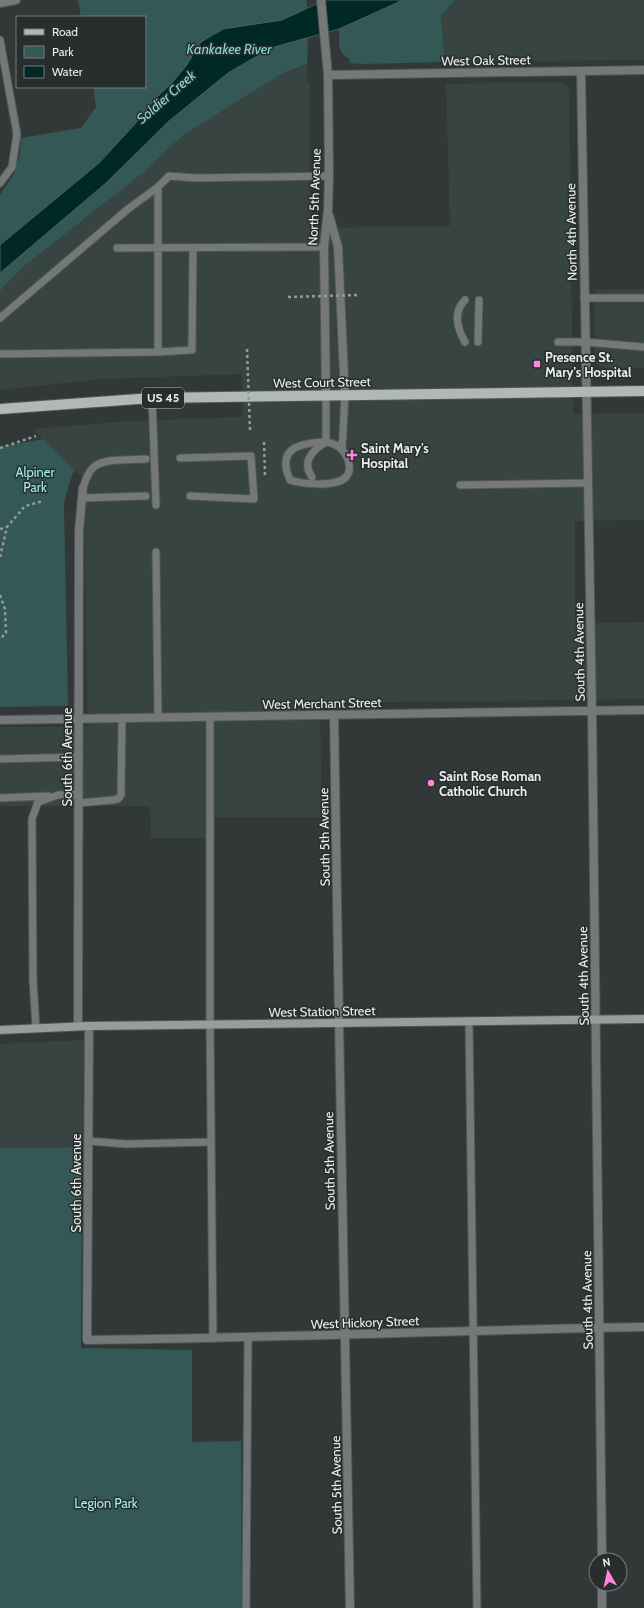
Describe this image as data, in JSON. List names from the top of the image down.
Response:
{
  "streets": {
    "main road": ["West Court Street", "US 45", "West Station Street"],
    "street": [
      "West Oak Street",
      "North 5th Avenue",
      "North 4th Avenue",
      "South 4th Avenue",
      "West Merchant Street",
      "South 6th Avenue",
      "South 5th Avenue",
      "West Hickory Street"
    ]
  },
  "crossings": [
    ["West Oak Street", "North 5th Avenue"],
    ["West Oak Street", "North 4th Avenue"],
    ["North 5th Avenue", "West Court Street"],
    ["North 4th Avenue", "West Court Street"],
    ["North 4th Avenue", "South 4th Avenue"],
    ["West Court Street", "South 4th Avenue"],
    ["South 4th Avenue", "West Merchant Street"],
    ["South 4th Avenue", "West Station Street"],
    ["South 4th Avenue", "West Hickory Street"],
    ["West Merchant Street", "South 6th Avenue"],
    ["West Merchant Street", "South 5th Avenue"],
    ["South 6th Avenue", "West Station Street"],
    ["South 6th Avenue", "West Hickory Street"],
    ["South 5th Avenue", "West Station Street"],
    ["South 5th Avenue", "West Hickory Street"]
  ],
  "water": ["Kankakee River", "Soldier Creek"],
  "parks": ["Alpiner Park", "Legion Park"],
  "places": {
    "transit": ["Presence St. Mary's Hospital"],
    "health": ["Saint Mary's Hospital"],
    "other": ["Saint Rose Roman Catholic Church"]
  },
  "legend": ["Road", "Park", "Water"],
  "north": "top"
}
